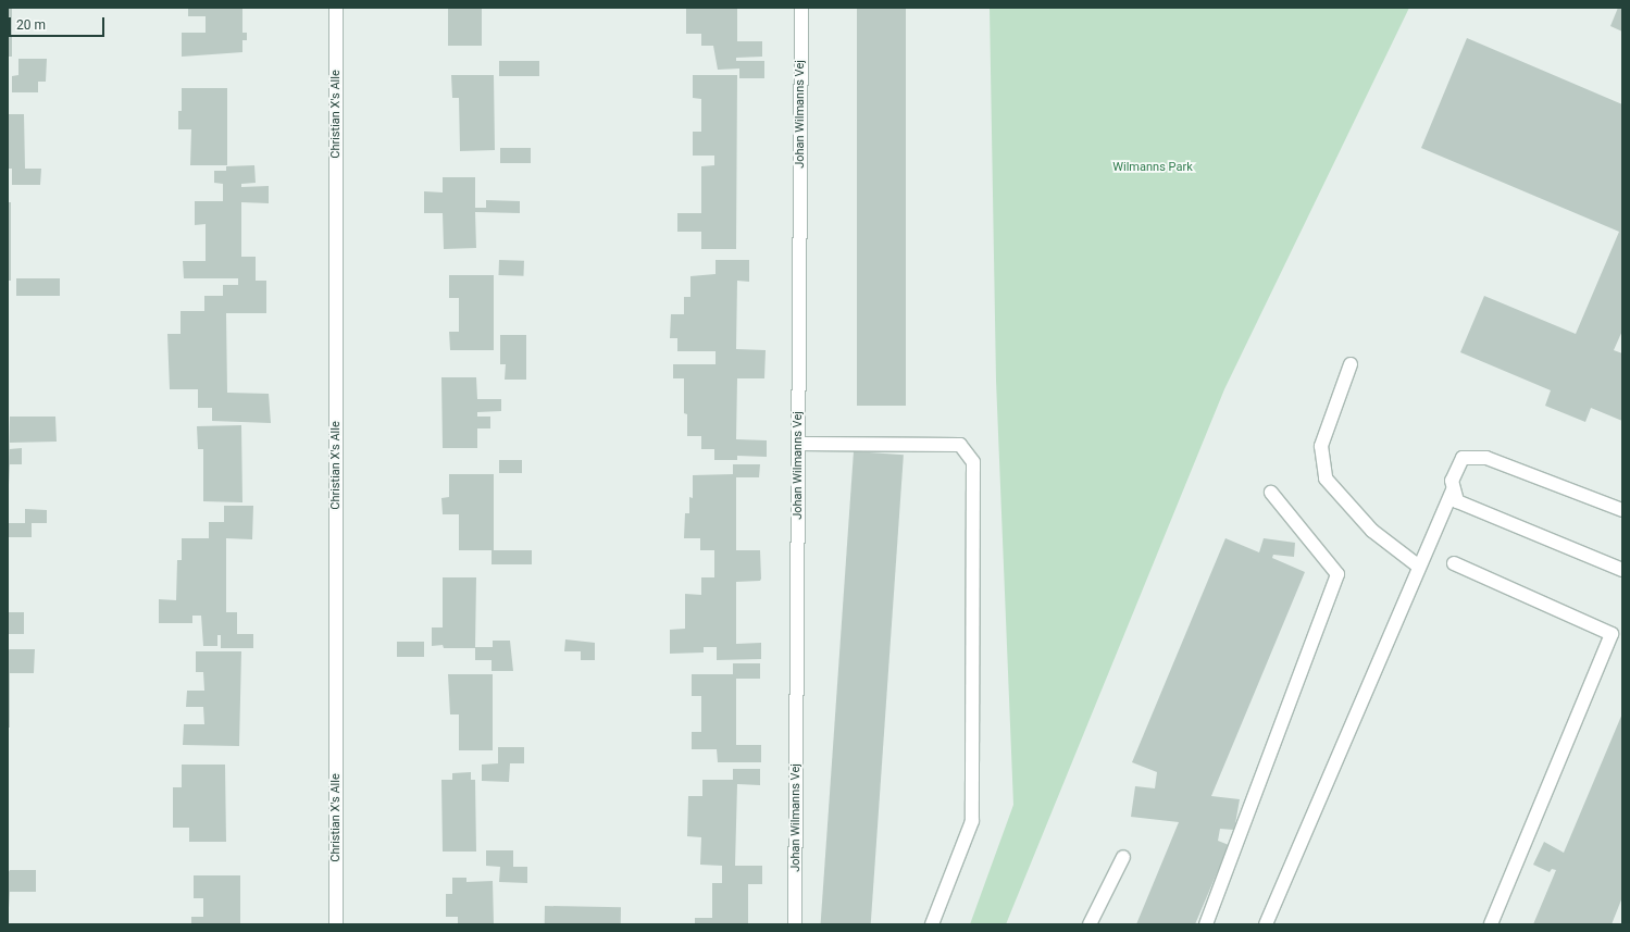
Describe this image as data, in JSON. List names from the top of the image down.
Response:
{
  "streets": {
    "street": ["Christian X's Alle", "Johan Wilmanns Vej"]
  },
  "parks": ["Wilmanns Park"],
  "scale_bar": "20 m"
}
